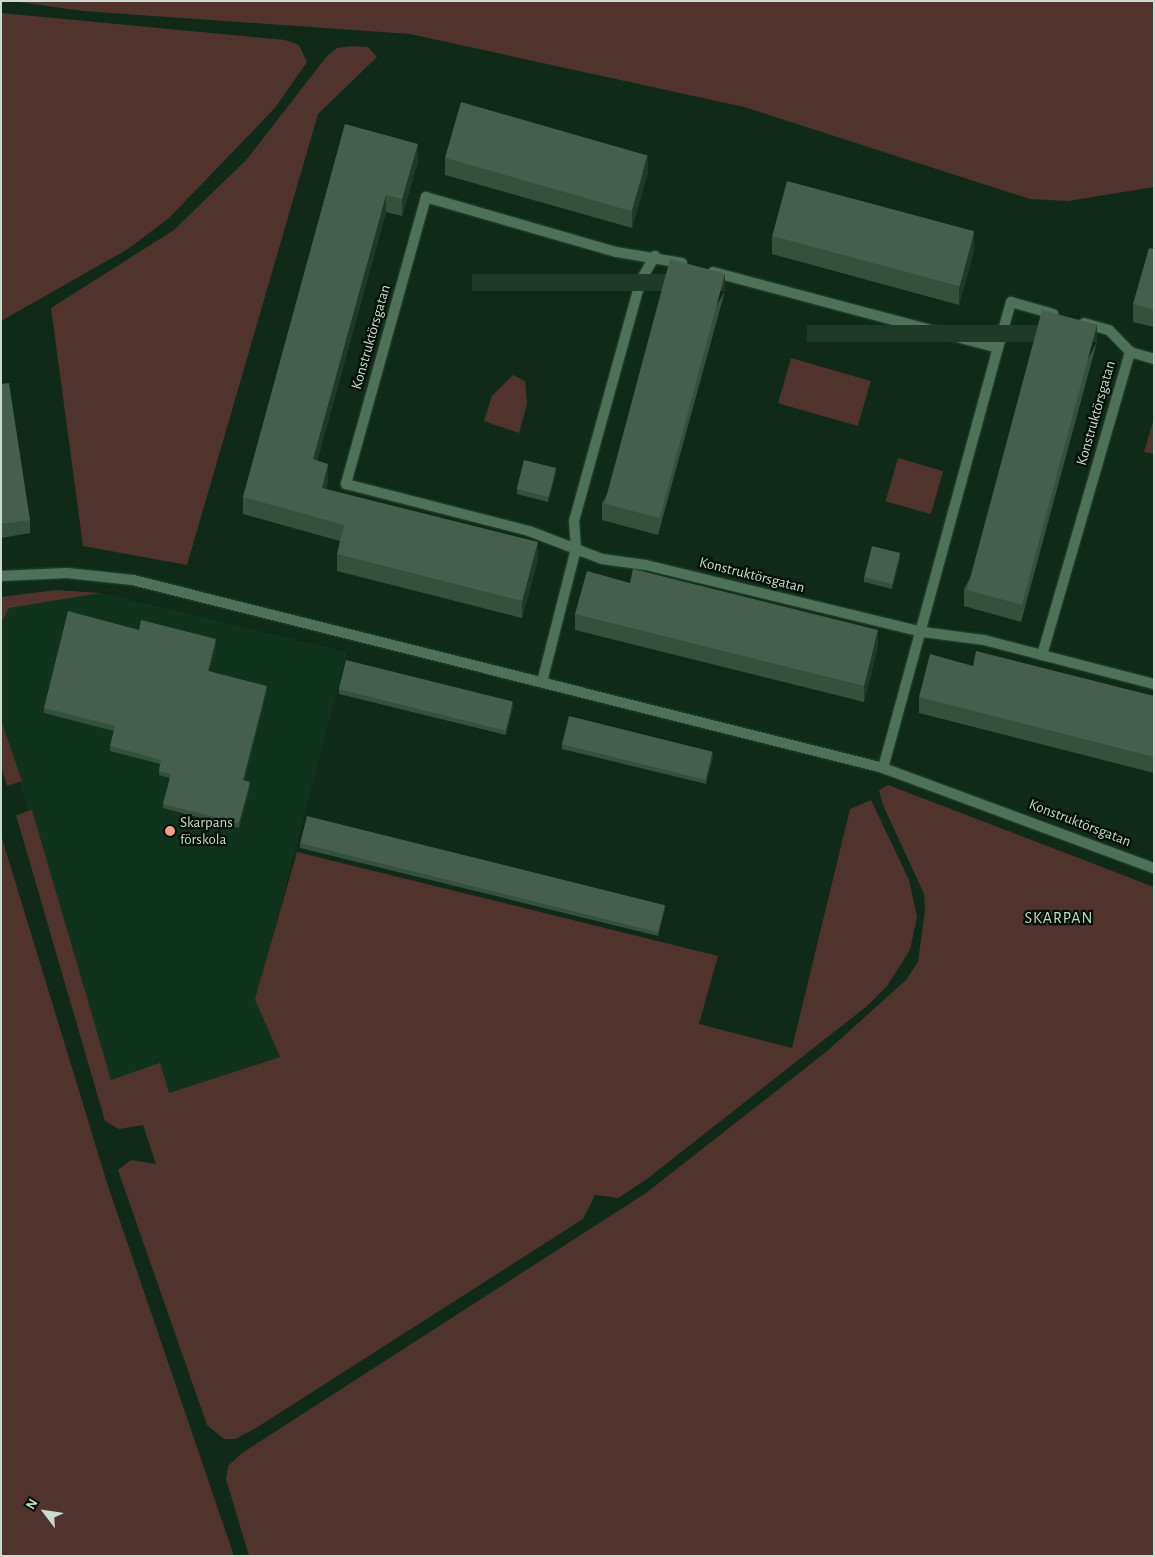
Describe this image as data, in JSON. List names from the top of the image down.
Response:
{
  "streets": {
    "street": ["Konstruktörsgatan"]
  },
  "districts": ["SKARPAN"],
  "places": ["Skarpans förskola"],
  "north": "top left"
}
